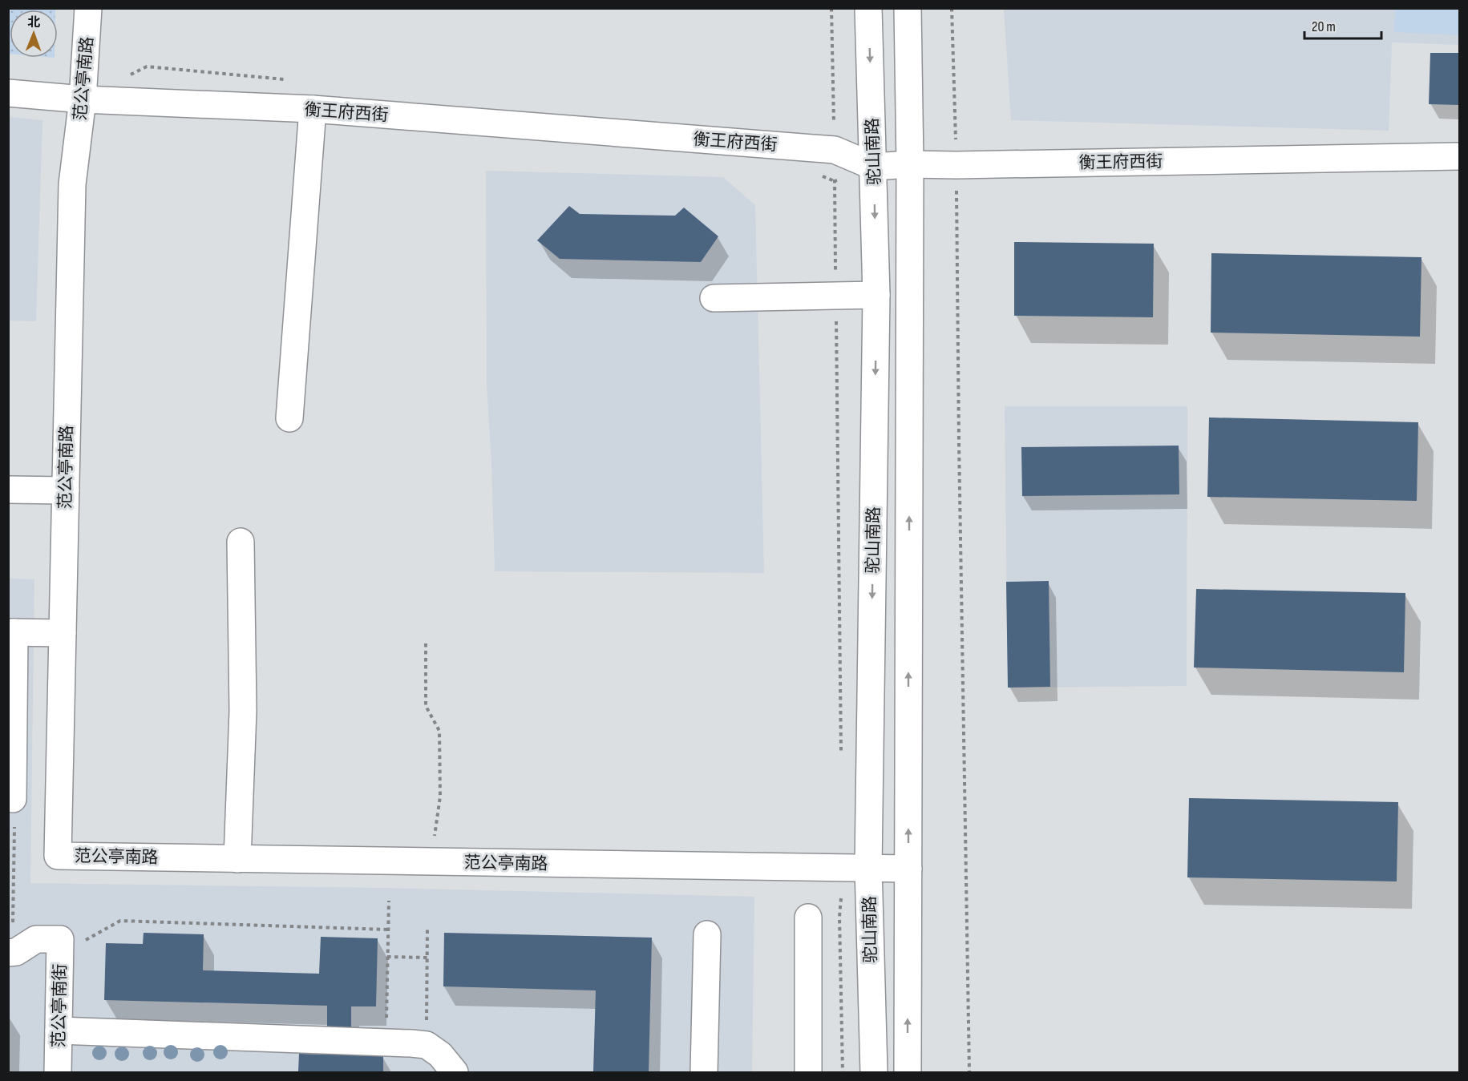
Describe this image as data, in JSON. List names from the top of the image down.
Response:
{
  "streets": {
    "street": [
      "范公亭南路",
      "衡王府西街",
      "驼山南路",
      "范公亭南街"
    ]
  },
  "crossings": [
    ["范公亭南路", "衡王府西街"],
    ["范公亭南路", "驼山南路"],
    ["衡王府西街", "驼山南路"]
  ],
  "scale_bar": "20 m",
  "north": "top"
}
